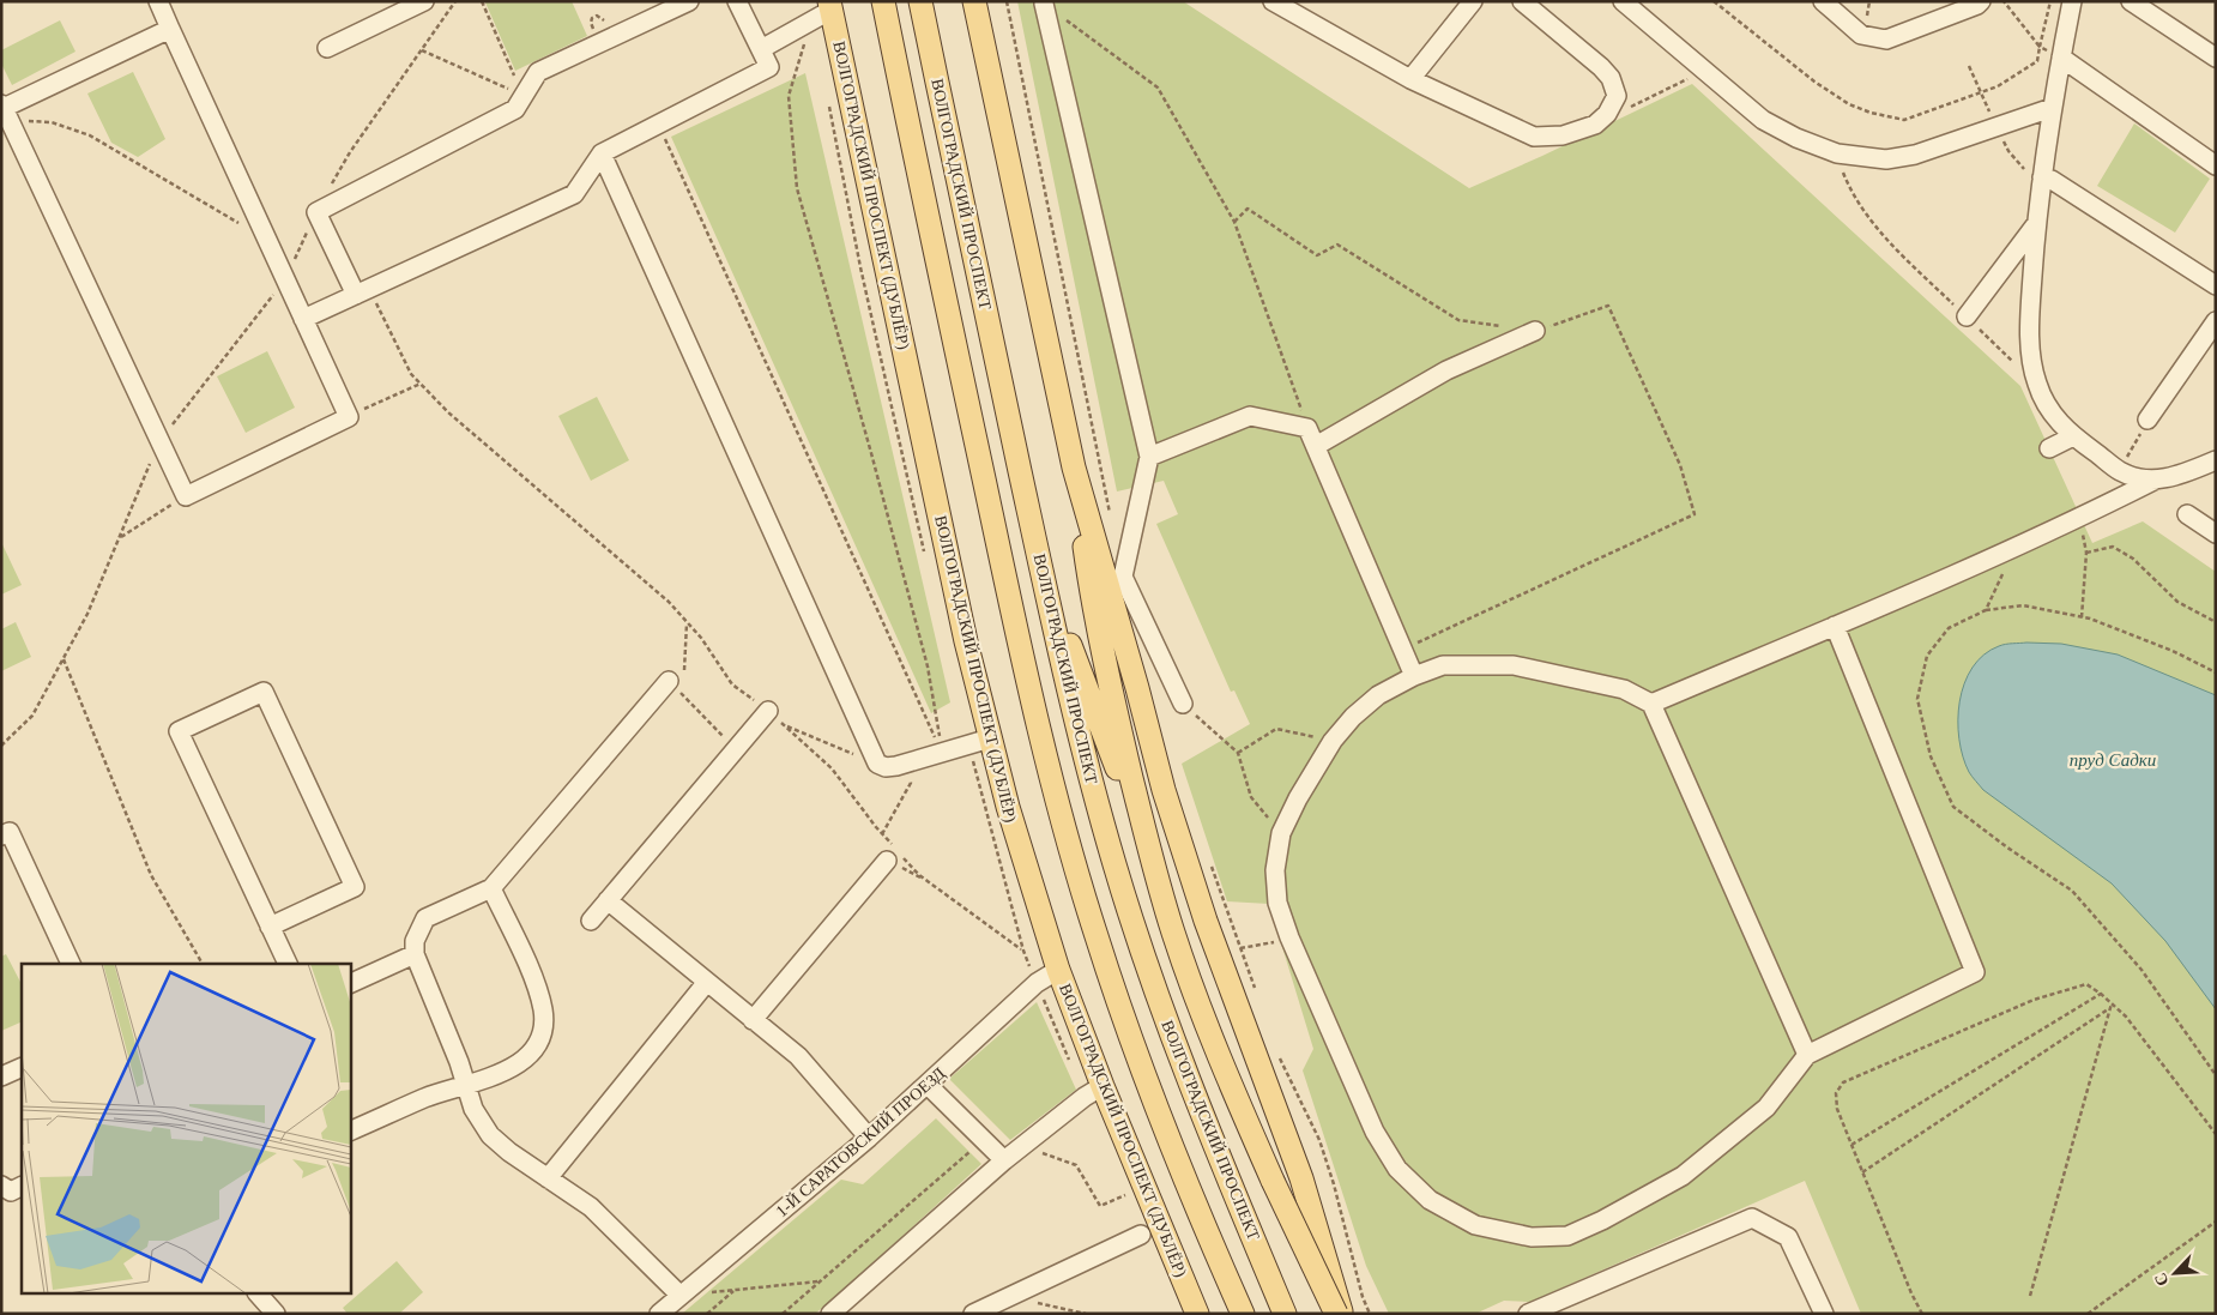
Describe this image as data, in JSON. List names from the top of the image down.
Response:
{
  "streets": {
    "main road": ["ВОЛГОГРАДСКИЙ ПРОСПЕКТ", "ВОЛГОГРАДСКИЙ ПРОСПЕКТ (ДУБЛЁР)"],
    "street": ["1-Й САРАТОВСКИЙ ПРОЕЗД"]
  },
  "crossings": [
    ["ВОЛГОГРАДСКИЙ ПРОСПЕКТ (ДУБЛЁР)", "1-Й САРАТОВСКИЙ ПРОЕЗД"]
  ],
  "water": ["пруд Садки"],
  "north": "bottom left"
}
